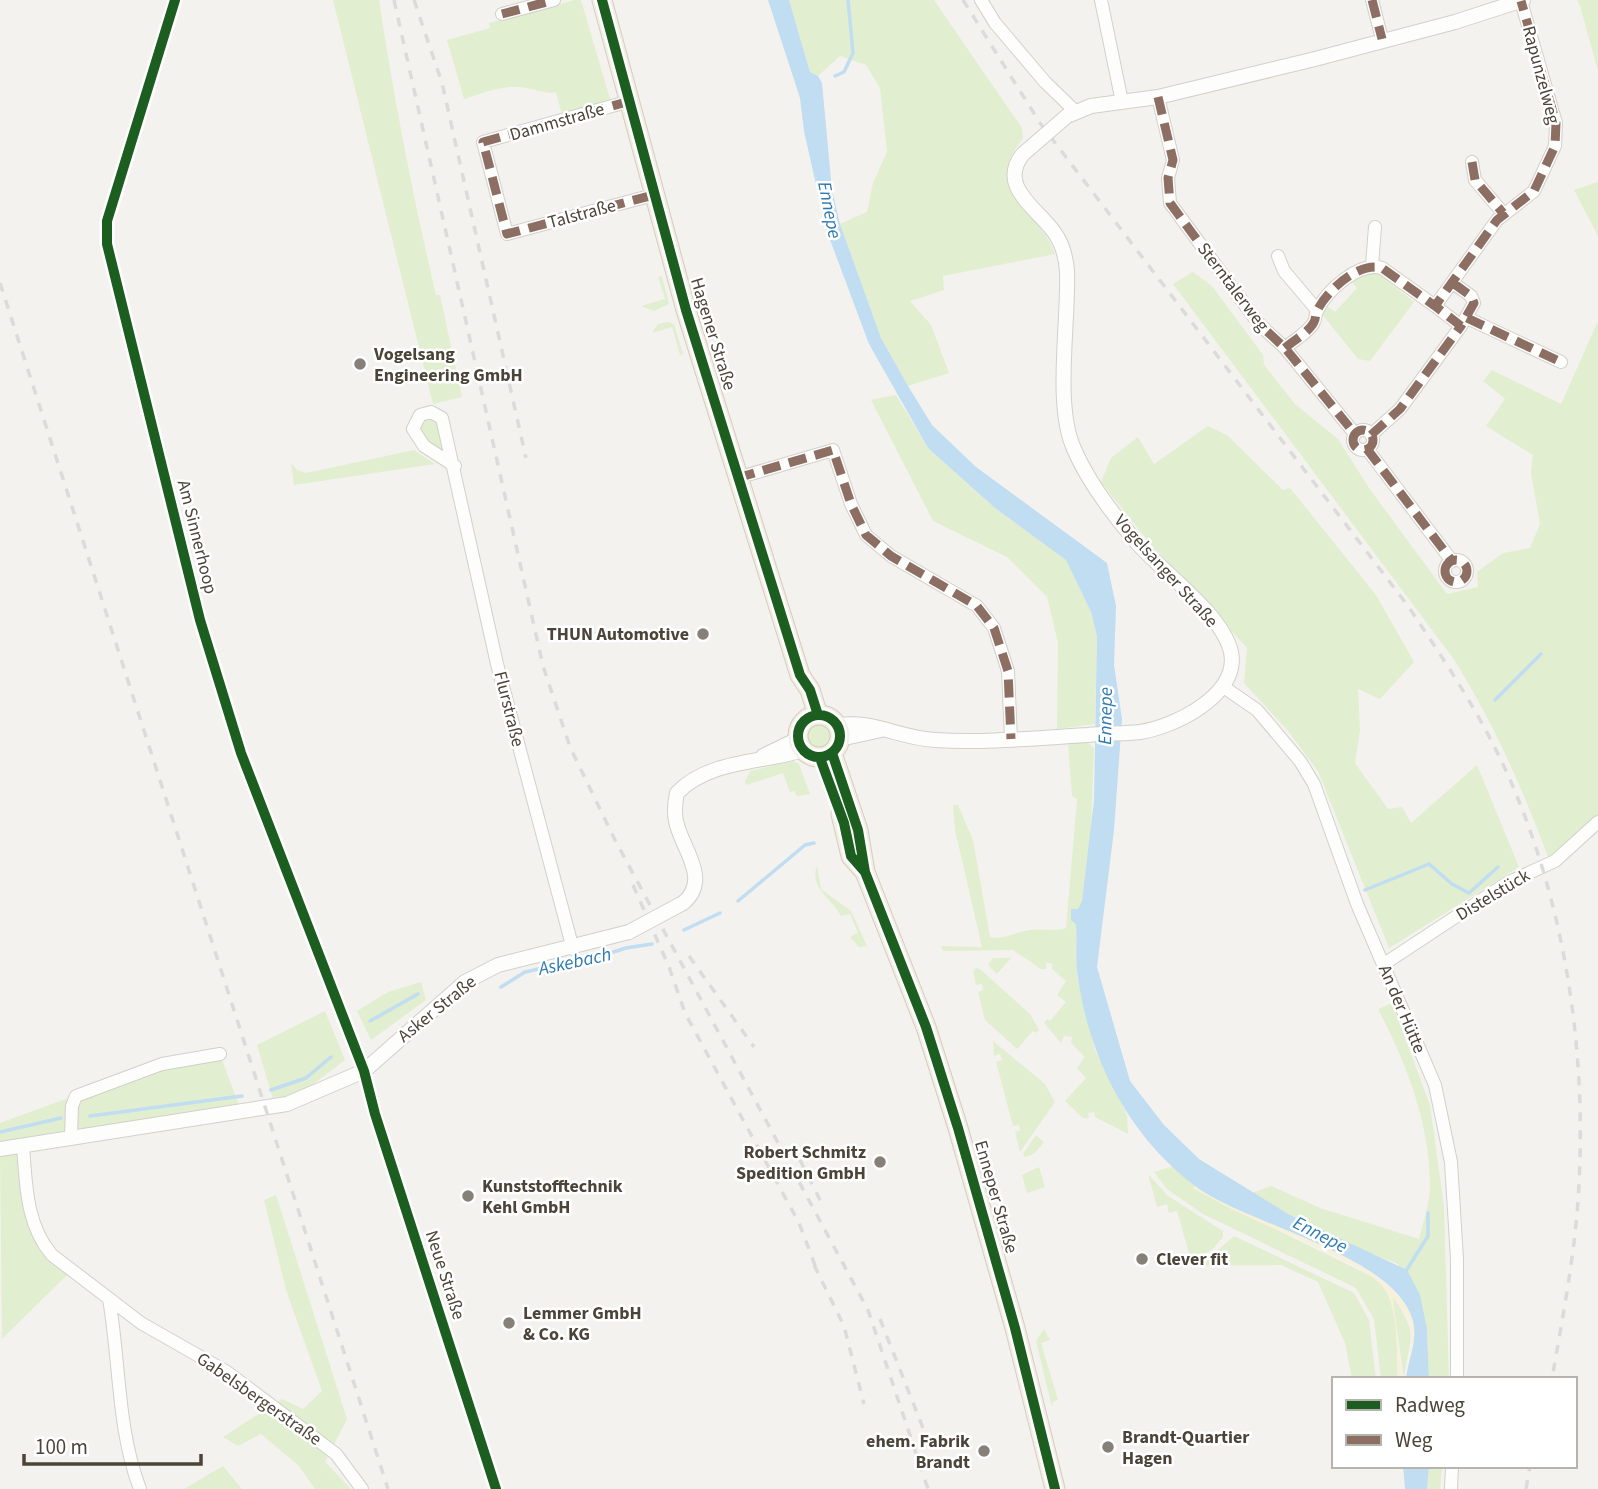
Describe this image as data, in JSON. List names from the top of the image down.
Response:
{
  "streets": {
    "main road": ["Hagener Straße", "Enneper Straße"],
    "street": [
      "Rapunzelweg",
      "Dammstraße",
      "Talstraße",
      "Sterntalerweg",
      "Am Sinnerhoop",
      "Vogelsanger Straße",
      "Flurstraße",
      "Distelstück",
      "Asker Straße",
      "An der Hütte",
      "Neue Straße",
      "Gabelsbergerstraße"
    ]
  },
  "crossings": [
    ["Rapunzelweg", "Vogelsanger Straße"],
    ["Dammstraße", "Talstraße"],
    ["Dammstraße", "Hagener Straße"],
    ["Talstraße", "Hagener Straße"],
    ["Sterntalerweg", "Vogelsanger Straße"],
    ["Am Sinnerhoop", "Asker Straße"],
    ["Am Sinnerhoop", "Neue Straße"],
    ["Vogelsanger Straße", "An der Hütte"],
    ["Flurstraße", "Asker Straße"],
    ["Distelstück", "An der Hütte"],
    ["Asker Straße", "Enneper Straße"],
    ["Asker Straße", "Neue Straße"],
    ["Asker Straße", "Gabelsbergerstraße"]
  ],
  "water": ["Ennepe", "Askebach"],
  "places": [
    "Vogelsang Engineering GmbH",
    "THUN Automotive",
    "Robert Schmitz Spedition GmbH",
    "Kunststofftechnik Kehl GmbH",
    "Clever fit",
    "Lemmer GmbH & Co. KG",
    "Brandt-Quartier Hagen",
    "ehem. Fabrik Brandt"
  ],
  "legend": ["Radweg", "Weg"],
  "scale_bar": "100 m"
}
